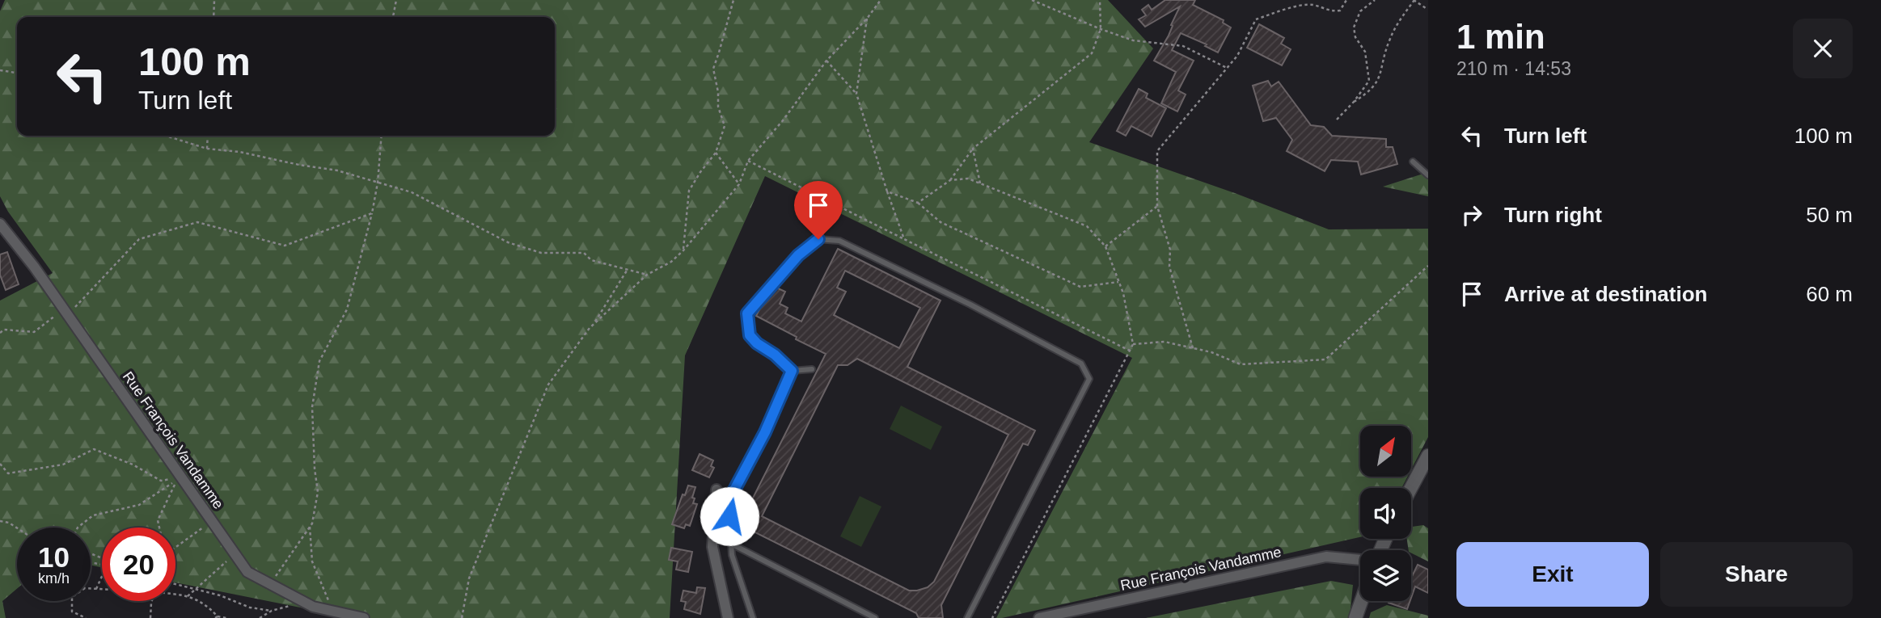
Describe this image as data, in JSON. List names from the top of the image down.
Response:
{
  "streets": {
    "street": ["Rue François Vandamme"]
  },
  "north": "top right",
  "page": {
    "heading": ["1 min", "210 m · 14:53"],
    "turn": ["100 m", "Turn left"],
    "list": [
      {
        "name": "Turn left",
        "value": "100 m"
      },
      {
        "name": "Turn right",
        "value": "50 m"
      },
      {
        "name": "Arrive at destination",
        "value": "60 m"
      }
    ],
    "speed": "10 km/h",
    "limit": "20",
    "buttons": ["Exit", "Share"]
  }
}
